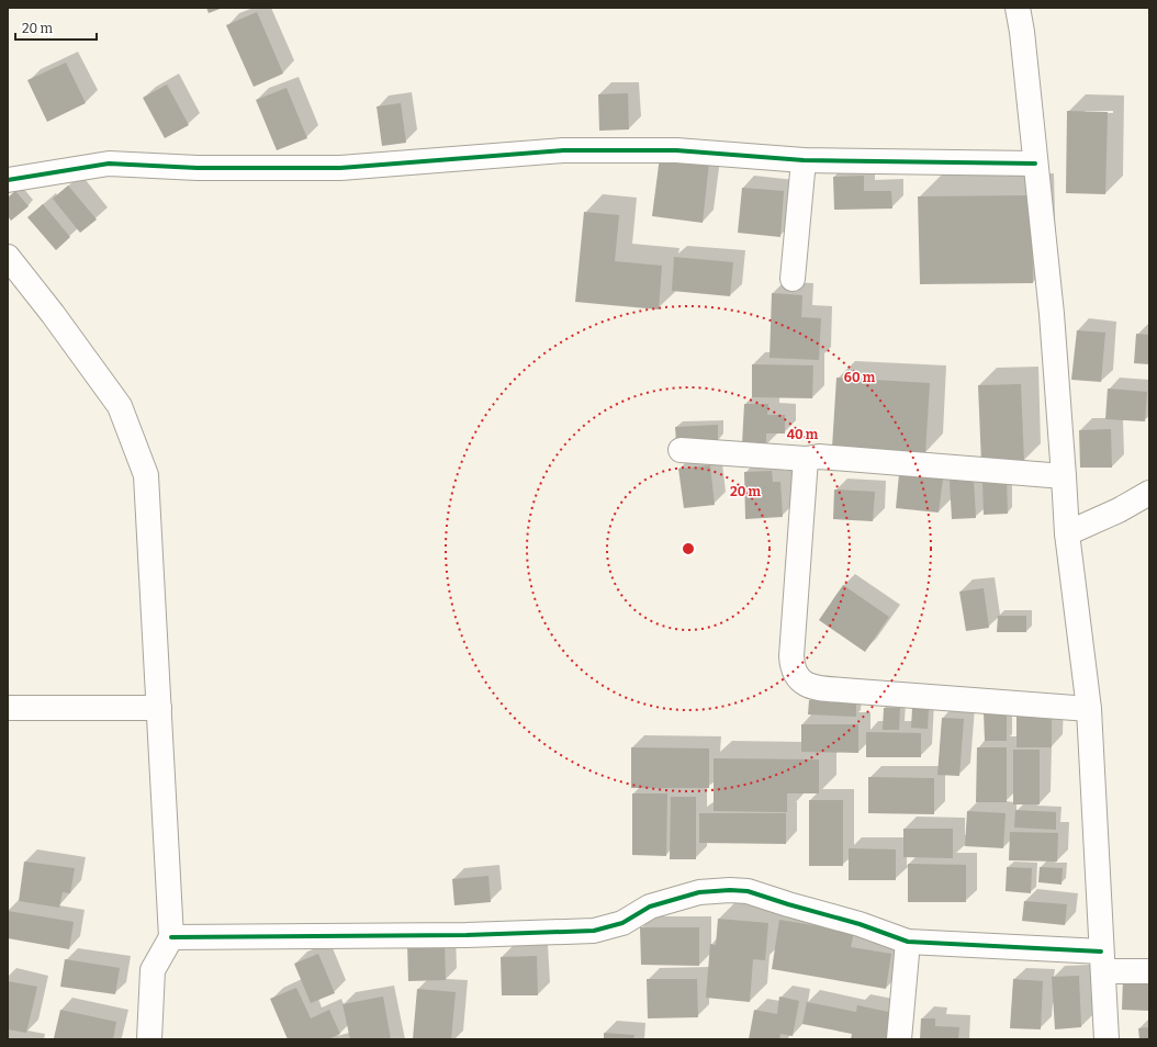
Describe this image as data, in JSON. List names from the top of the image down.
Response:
{
  "scale_bar": "20 m",
  "rings": ["60 m", "40 m", "20 m"]
}
